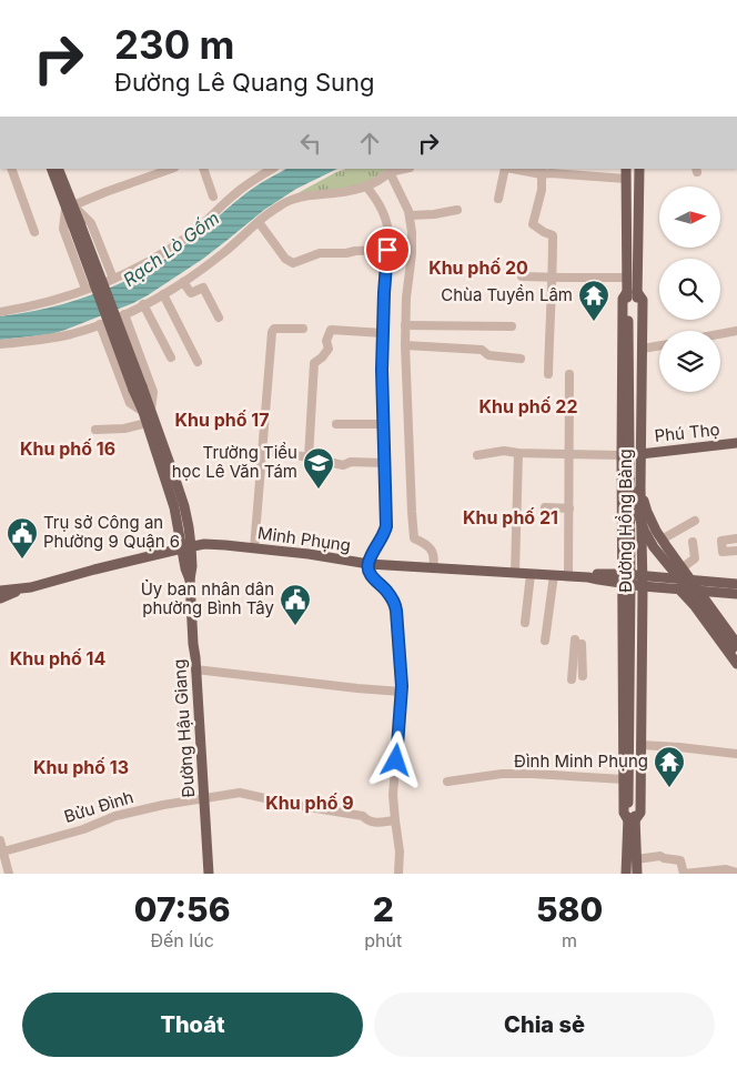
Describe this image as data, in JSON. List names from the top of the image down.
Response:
{
  "streets": {
    "main road": [
      "Phú Thọ",
      "Đường Hồng Bàng",
      "Minh Phụng",
      "Đường Hậu Giang"
    ],
    "street": ["Bửu Đình"]
  },
  "crossings": [
    ["Phú Thọ", "Đường Hồng Bàng"],
    ["Đường Hồng Bàng", "Minh Phụng"],
    ["Minh Phụng", "Đường Hậu Giang"],
    ["Đường Hậu Giang", "Bửu Đình"]
  ],
  "districts": [
    "Khu phố 20",
    "Khu phố 22",
    "Khu phố 17",
    "Khu phố 16",
    "Khu phố 21",
    "Khu phố 14",
    "Khu phố 13",
    "Khu phố 9"
  ],
  "water": ["Rạch Lò Gốm"],
  "places": {
    "temple": ["Chùa Tuyền Lâm", "Đình Minh Phụng"],
    "school or university": ["Trường Tiểu học Lê Văn Tám"],
    "public building": ["Trụ sở Công an Phường 9 Quận 6", "Ủy ban nhân dân phường Bình Tây"]
  },
  "north": "right",
  "page": {
    "turn": ["230 m", "Đường Lê Quang Sung"],
    "eta": [
      "07:56",
      "Đến lúc",
      "2",
      "phút",
      "580",
      "m"
    ],
    "buttons": ["Thoát", "Chia sẻ"]
  }
}
